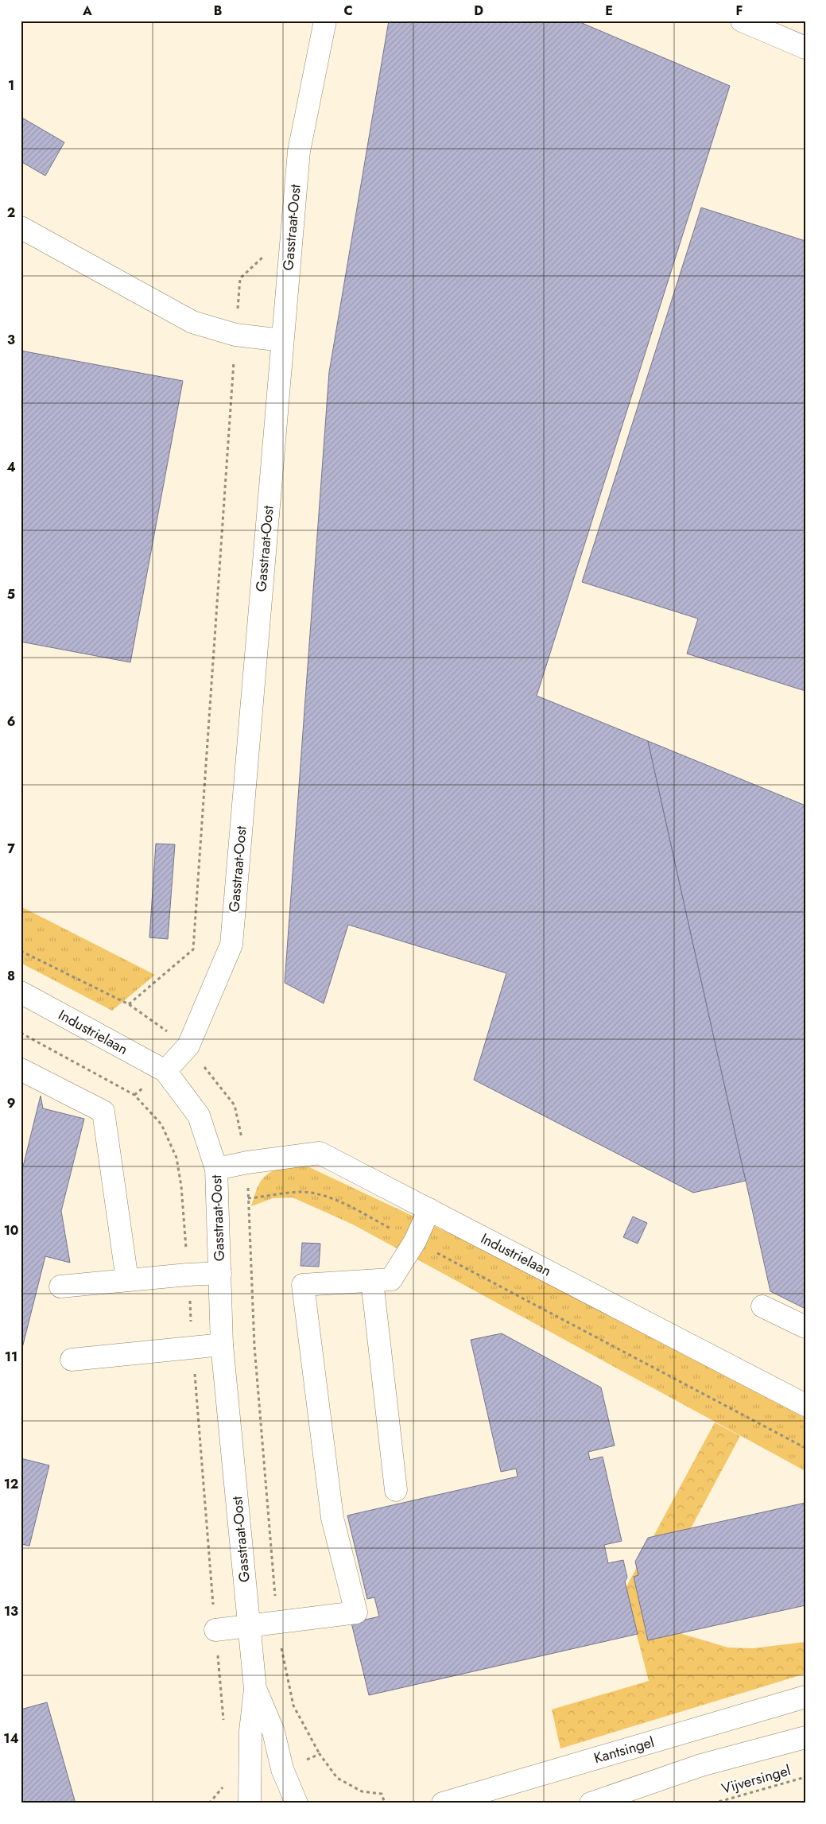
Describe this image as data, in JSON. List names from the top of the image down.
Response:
{
  "streets": {
    "street": ["Gasstraat-Oost", "Industrielaan", "Kantsingel"],
    "path": ["Vijversingel"]
  },
  "crossings": [
    ["Gasstraat-Oost", "Industrielaan"]
  ],
  "grid": {
    "columns": [
      "A",
      "B",
      "C",
      "D",
      "E",
      "F"
    ],
    "rows": [
      "1",
      "2",
      "3",
      "4",
      "5",
      "6",
      "7",
      "8",
      "9",
      "10",
      "11",
      "12",
      "13",
      "14"
    ]
  }
}
